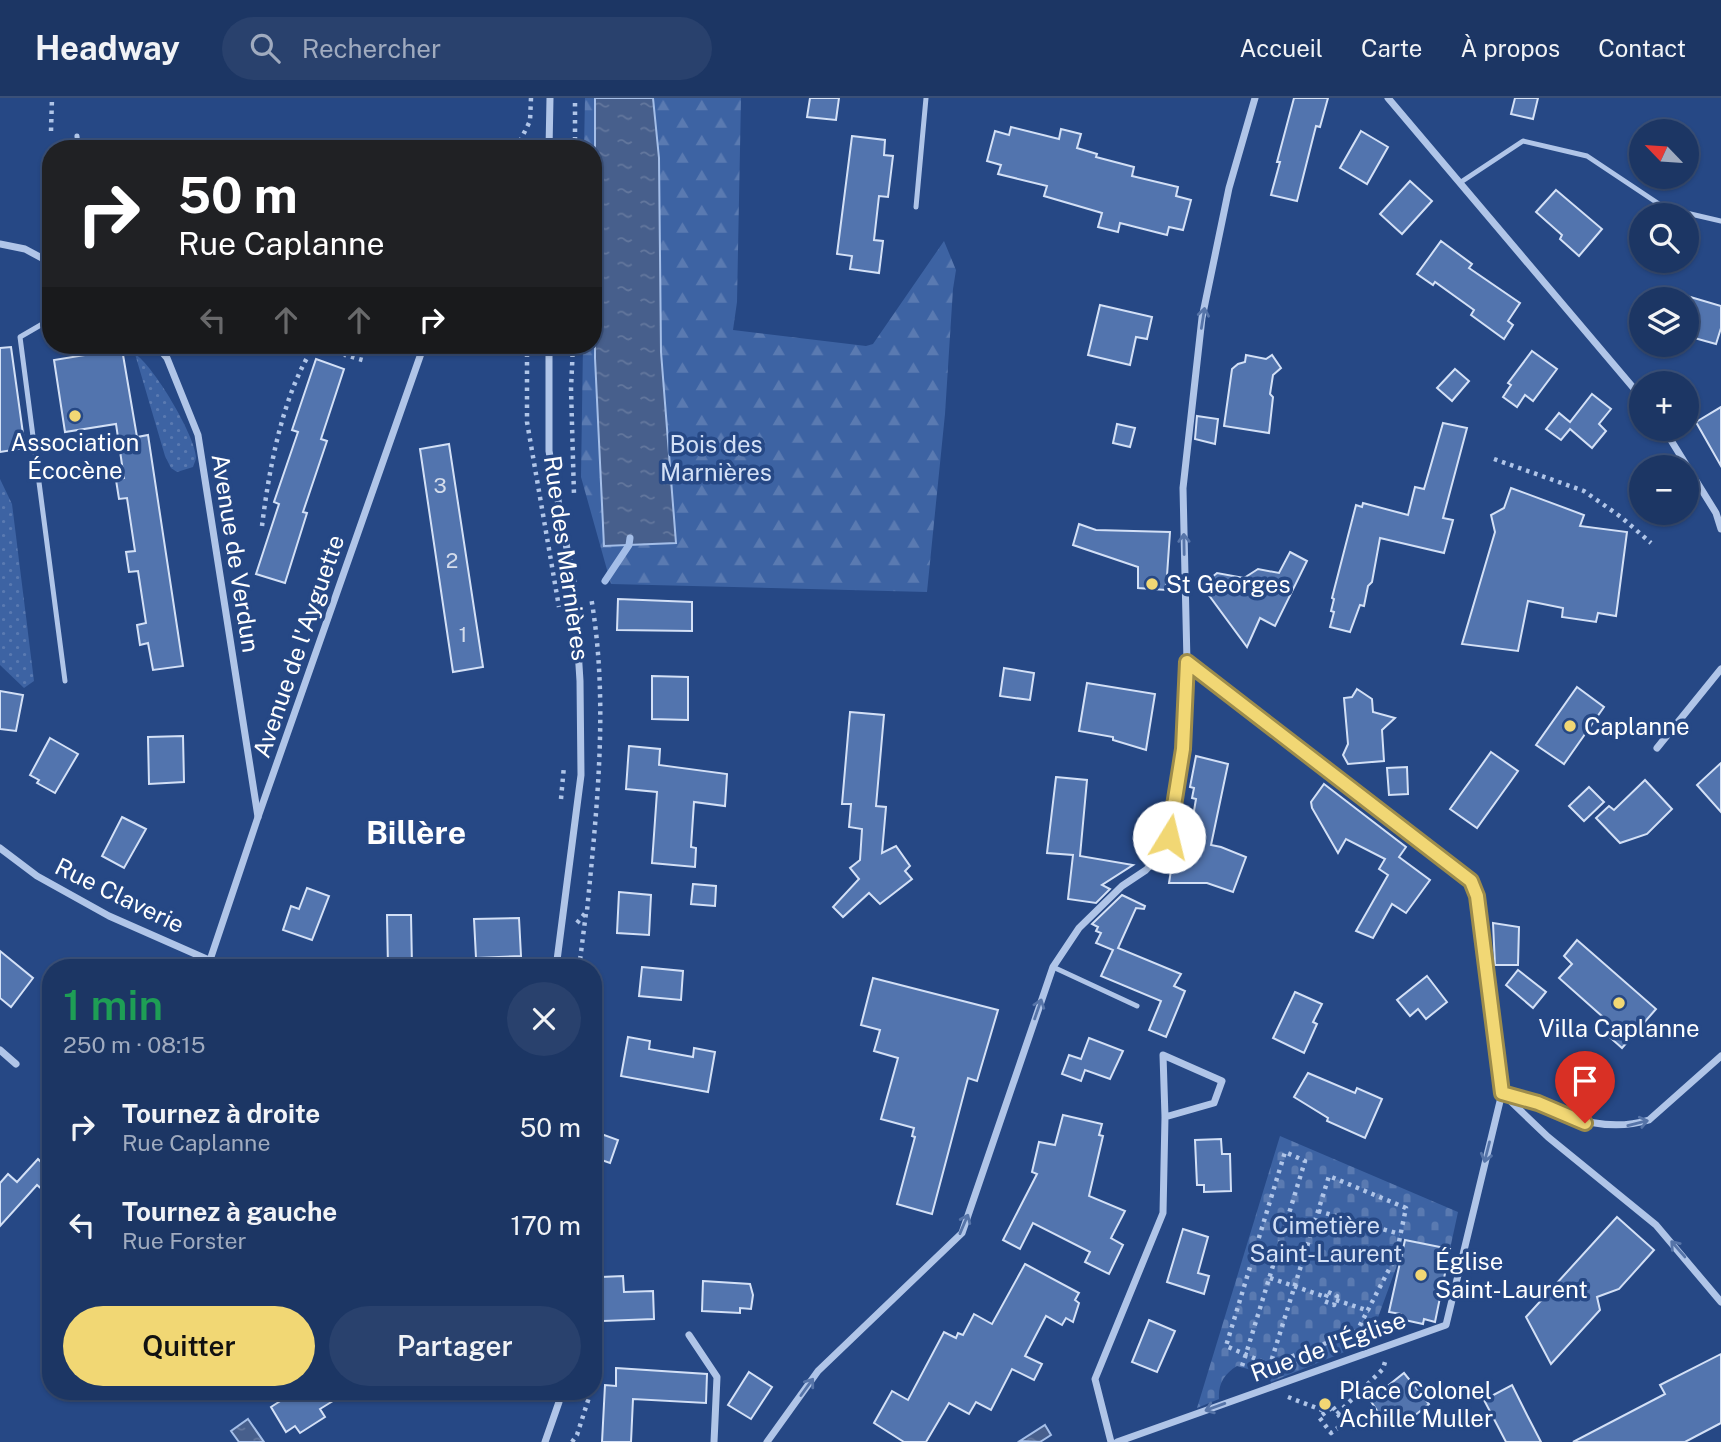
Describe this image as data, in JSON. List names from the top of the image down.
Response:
{
  "streets": {
    "street": [
      "Avenue de Verdun",
      "Rue des Marnières",
      "Avenue de l'Ayguette",
      "Rue Claverie",
      "Rue de l'Église"
    ]
  },
  "crossings": [
    ["Avenue de Verdun", "Avenue de l'Ayguette"]
  ],
  "one_way": ["Rue de l'Église"],
  "districts": ["Billère"],
  "parks": ["Bois des Marnières", "Cimetière Saint-Laurent"],
  "places": [
    "Association Écocène",
    "St Georges",
    "Caplanne",
    "Villa Caplanne",
    "Église Saint-Laurent",
    "Place Colonel Achille Muller"
  ],
  "house_numbers": ["3", "2", "1"],
  "north": "top left",
  "page": {
    "header": "Headway",
    "search": "Rechercher",
    "nav": [
      "Accueil",
      "Carte",
      "À propos",
      "Contact"
    ],
    "map_buttons": ["+", "−"],
    "turn": ["50 m", "Rue Caplanne"],
    "heading": ["1 min", "250 m · 08:15"],
    "list": [
      {
        "name": "Tournez à droite",
        "note": "Rue Caplanne",
        "value": "50 m"
      },
      {
        "name": "Tournez à gauche",
        "note": "Rue Forster",
        "value": "170 m"
      }
    ],
    "buttons": ["Quitter", "Partager"]
  }
}
